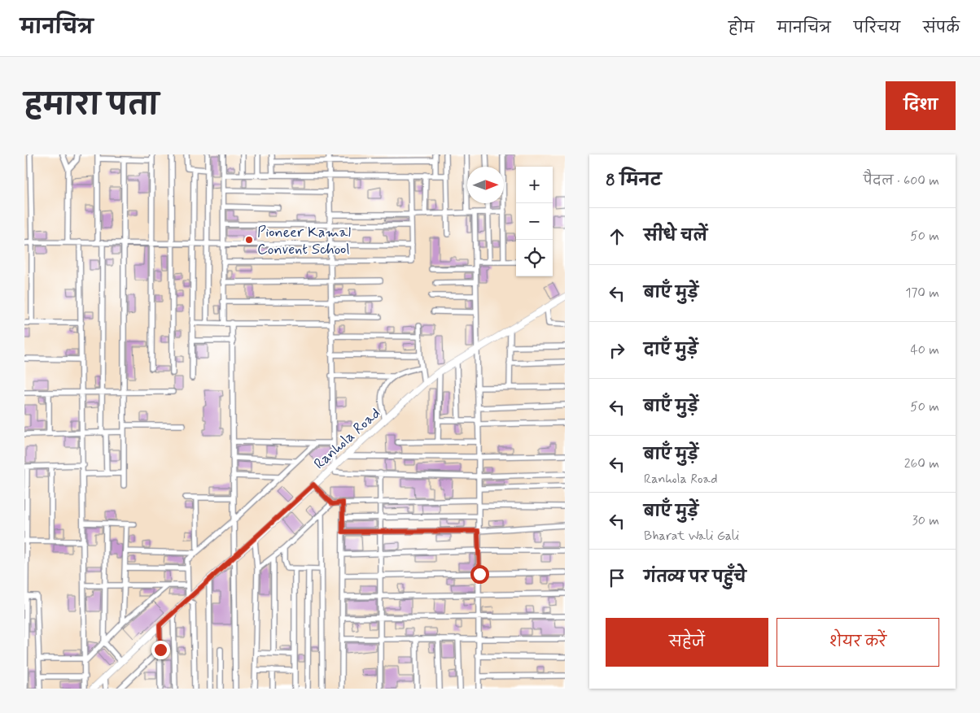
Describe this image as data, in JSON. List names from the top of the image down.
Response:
{
  "streets": {
    "street": ["Ranhola Road"]
  },
  "places": ["Pioneer Kamal Convent School"],
  "north": "right",
  "page": {
    "header": "मानचित्र",
    "nav": [
      "होम",
      "मानचित्र",
      "परिचय",
      "संपर्क"
    ],
    "title": "हमारा पता",
    "buttons": [
      "दिशा",
      ["सहेजें", "शेयर करें"]
    ],
    "heading": ["8 मिनट", "पैदल · 600 m"],
    "map_buttons": ["+", "−"],
    "list": [
      ["सीधे चलें", "50 m"],
      ["बाएँ मुड़ें", "170 m"],
      ["दाएँ मुड़ें", "40 m"],
      ["बाएँ मुड़ें", "50 m"],
      ["बाएँ मुड़ें", "Ranhola Road", "260 m"],
      ["बाएँ मुड़ें", "Bharat Wali Gali", "30 m"],
      "गंतव्य पर पहुँचे"
    ]
  }
}
